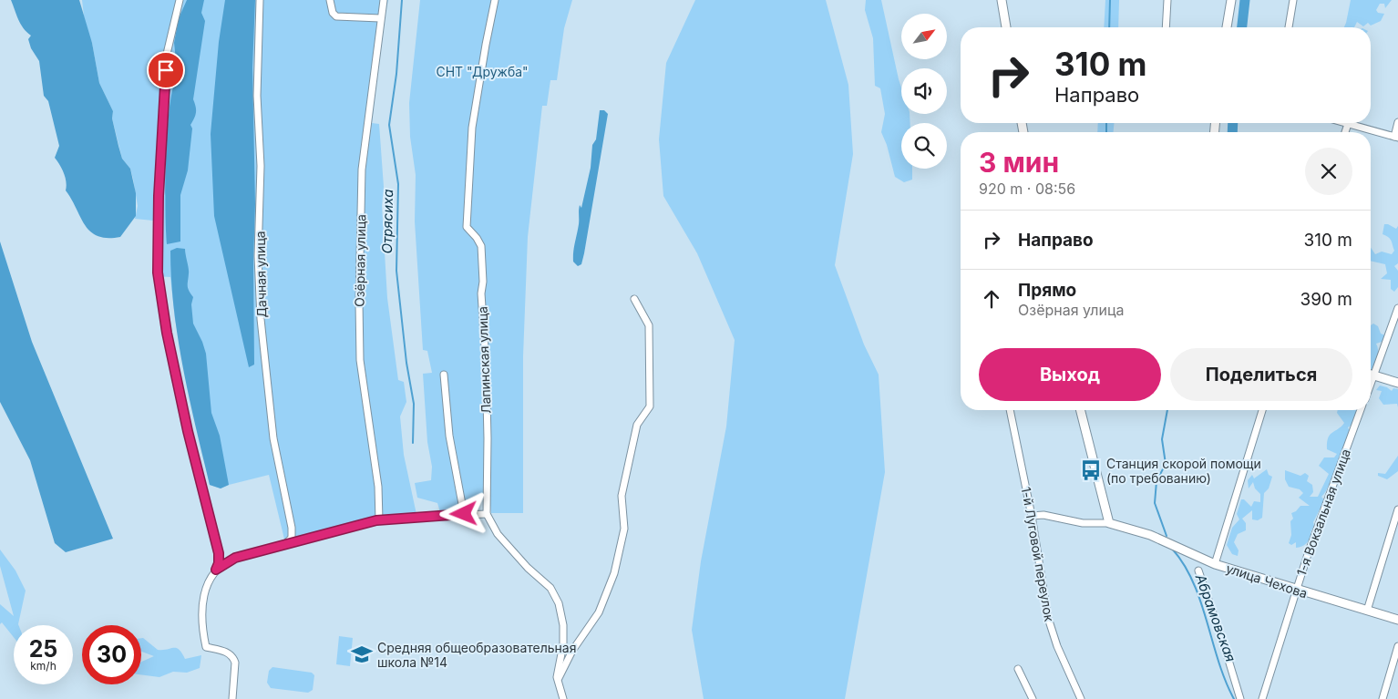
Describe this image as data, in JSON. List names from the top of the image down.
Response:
{
  "streets": {
    "street": [
      "Озёрная улица",
      "Дачная улица",
      "Лапинская улица",
      "1-я Вокзальная улица",
      "1-й Луговой переулок",
      "улица Чехова"
    ]
  },
  "crossings": [
    ["1-я Вокзальная улица", "улица Чехова"],
    ["1-й Луговой переулок", "улица Чехова"]
  ],
  "water": ["Отрясиха", "Абрамовская"],
  "parks": ["СНТ \"Дружба\""],
  "places": {
    "bus stop": ["Станция скорой помощи (по требованию)"],
    "school or university": ["Средняя общеобразовательная школа №14"]
  },
  "north": "top right",
  "page": {
    "turn": ["310 m", "Направо"],
    "heading": ["3 мин", "920 m · 08:56"],
    "list": [
      {
        "name": "Направо",
        "value": "310 m"
      },
      {
        "name": "Прямо",
        "note": "Озёрная улица",
        "value": "390 m"
      }
    ],
    "buttons": ["Выход", "Поделиться"],
    "speed": "25 km/h",
    "limit": "30"
  }
}
